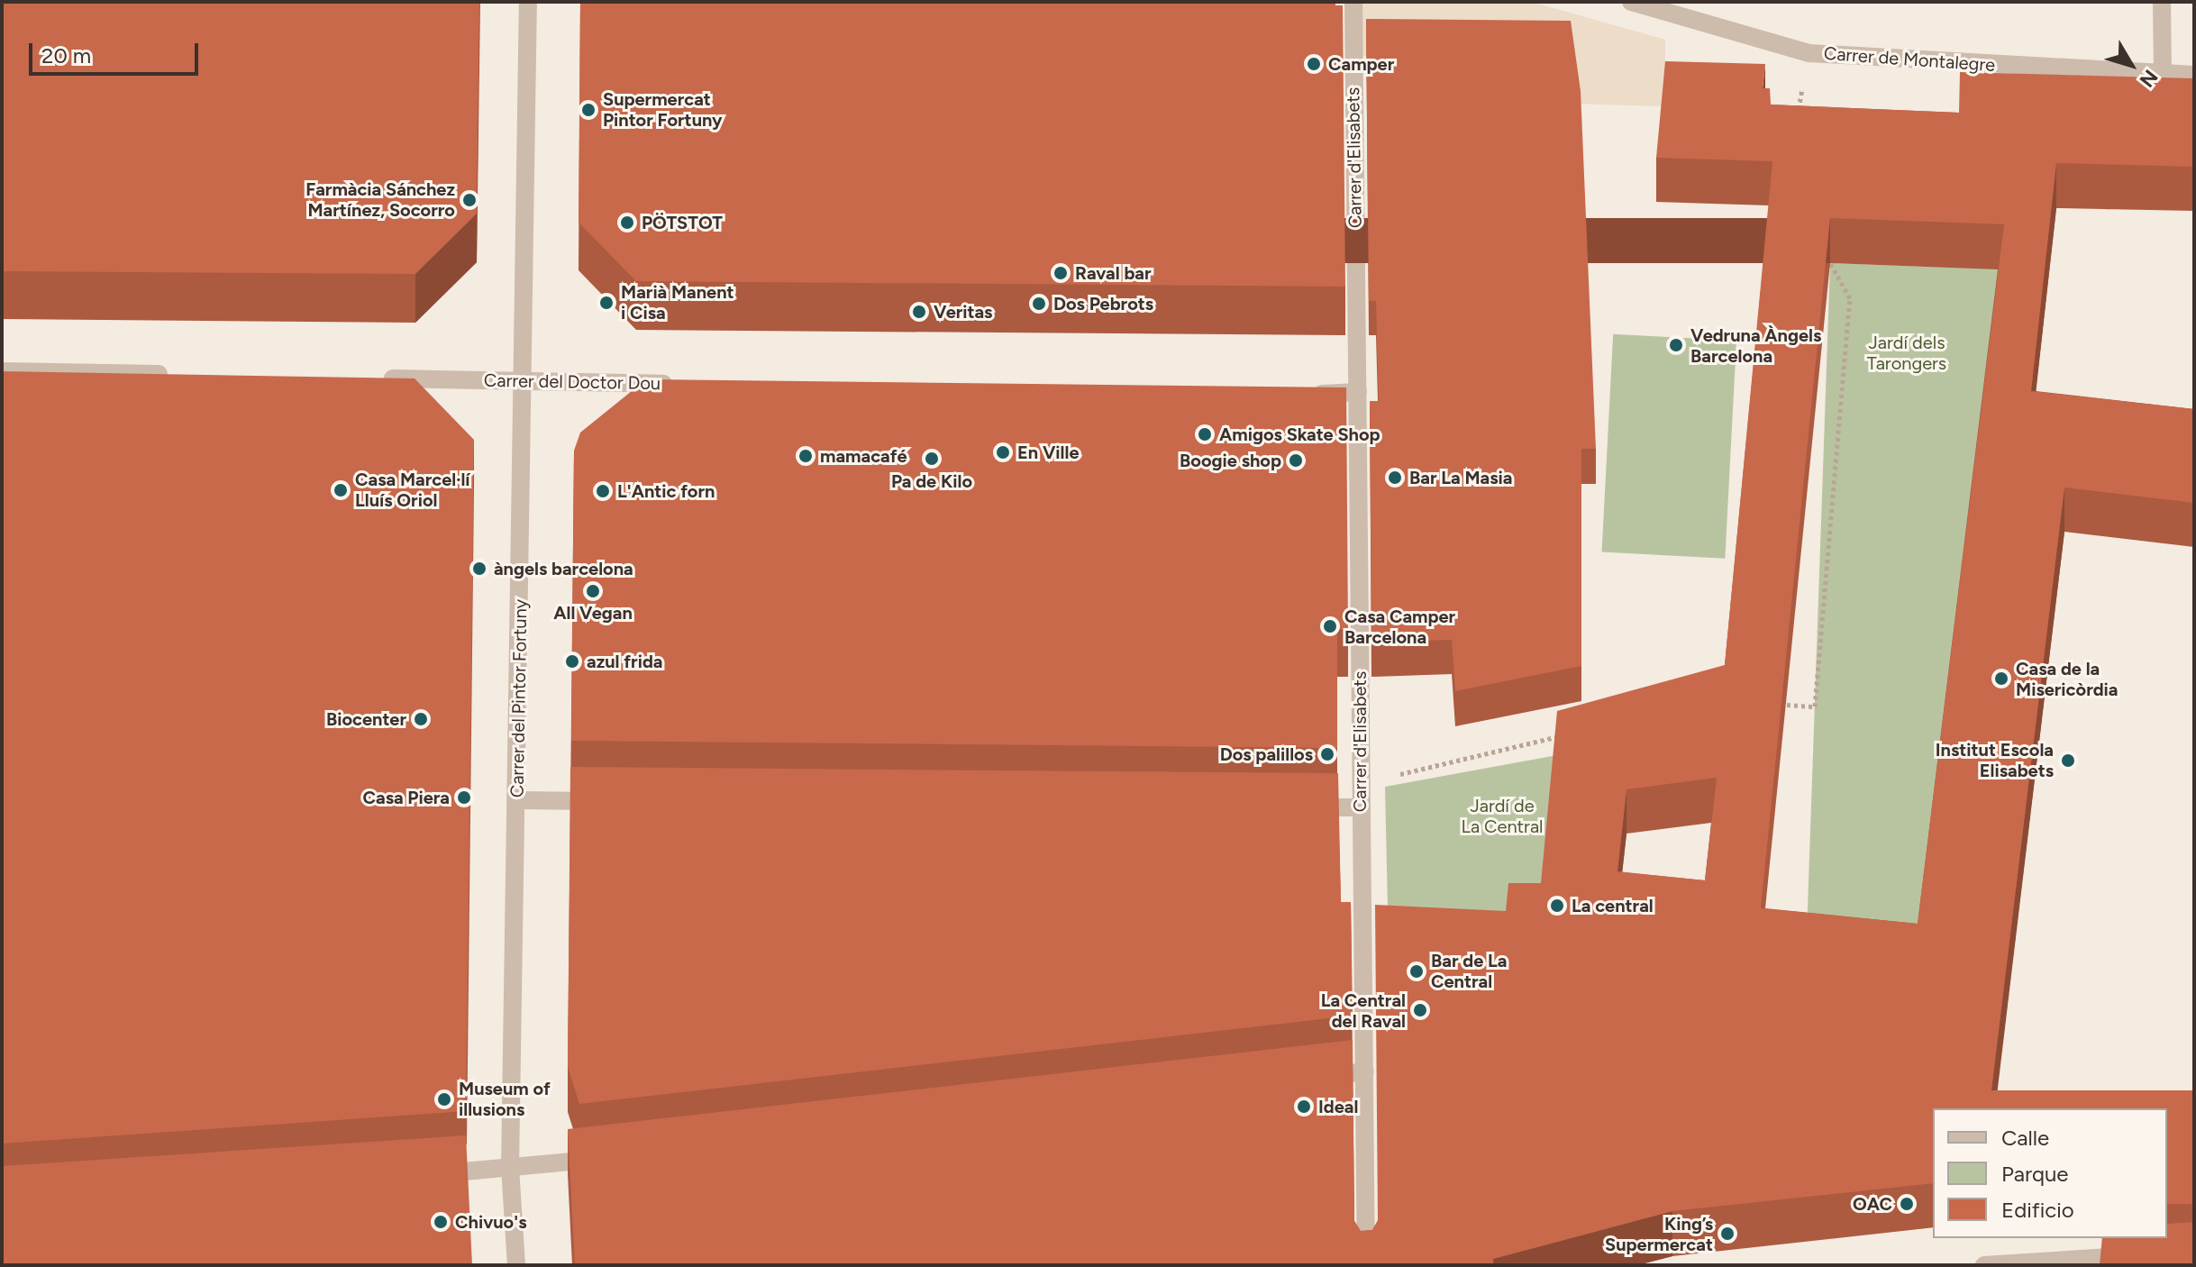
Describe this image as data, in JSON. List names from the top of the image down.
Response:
{
  "streets": {
    "street": [
      "Carrer de Montalegre",
      "Carrer d'Elisabets",
      "Carrer del Doctor Dou",
      "Carrer del Pintor Fortuny"
    ]
  },
  "crossings": [
    ["Carrer del Doctor Dou", "Carrer del Pintor Fortuny"]
  ],
  "parks": ["Jardí dels Tarongers", "Jardí de La Central"],
  "places": [
    "Camper",
    "Supermercat Pintor Fortuny",
    "Farmàcia Sánchez Martínez, Socorro",
    "PÖTSTOT",
    "Raval bar",
    "Marià Manent i Cisa",
    "Dos Pebrots",
    "Veritas",
    "Vedruna Àngels Barcelona",
    "Amigos Skate Shop",
    "En Ville",
    "mamacafé",
    "Pa de Kilo",
    "Boogie shop",
    "Bar La Masia",
    "Casa Marcel·lí Lluís Oriol",
    "L'Antic forn",
    "àngels barcelona",
    "All Vegan",
    "Casa Camper Barcelona",
    "azul frida",
    "Casa de la Misericòrdia",
    "Biocenter",
    "Dos palillos",
    "Institut Escola Elisabets",
    "Casa Piera",
    "La central",
    "Bar de La Central",
    "La Central del Raval",
    "Museum of illusions",
    "Ideal",
    "OAC",
    "Chivuo's",
    "King’s Supermercat"
  ],
  "legend": ["Calle", "Parque", "Edificio"],
  "scale_bar": "20 m",
  "north": "bottom right"
}
